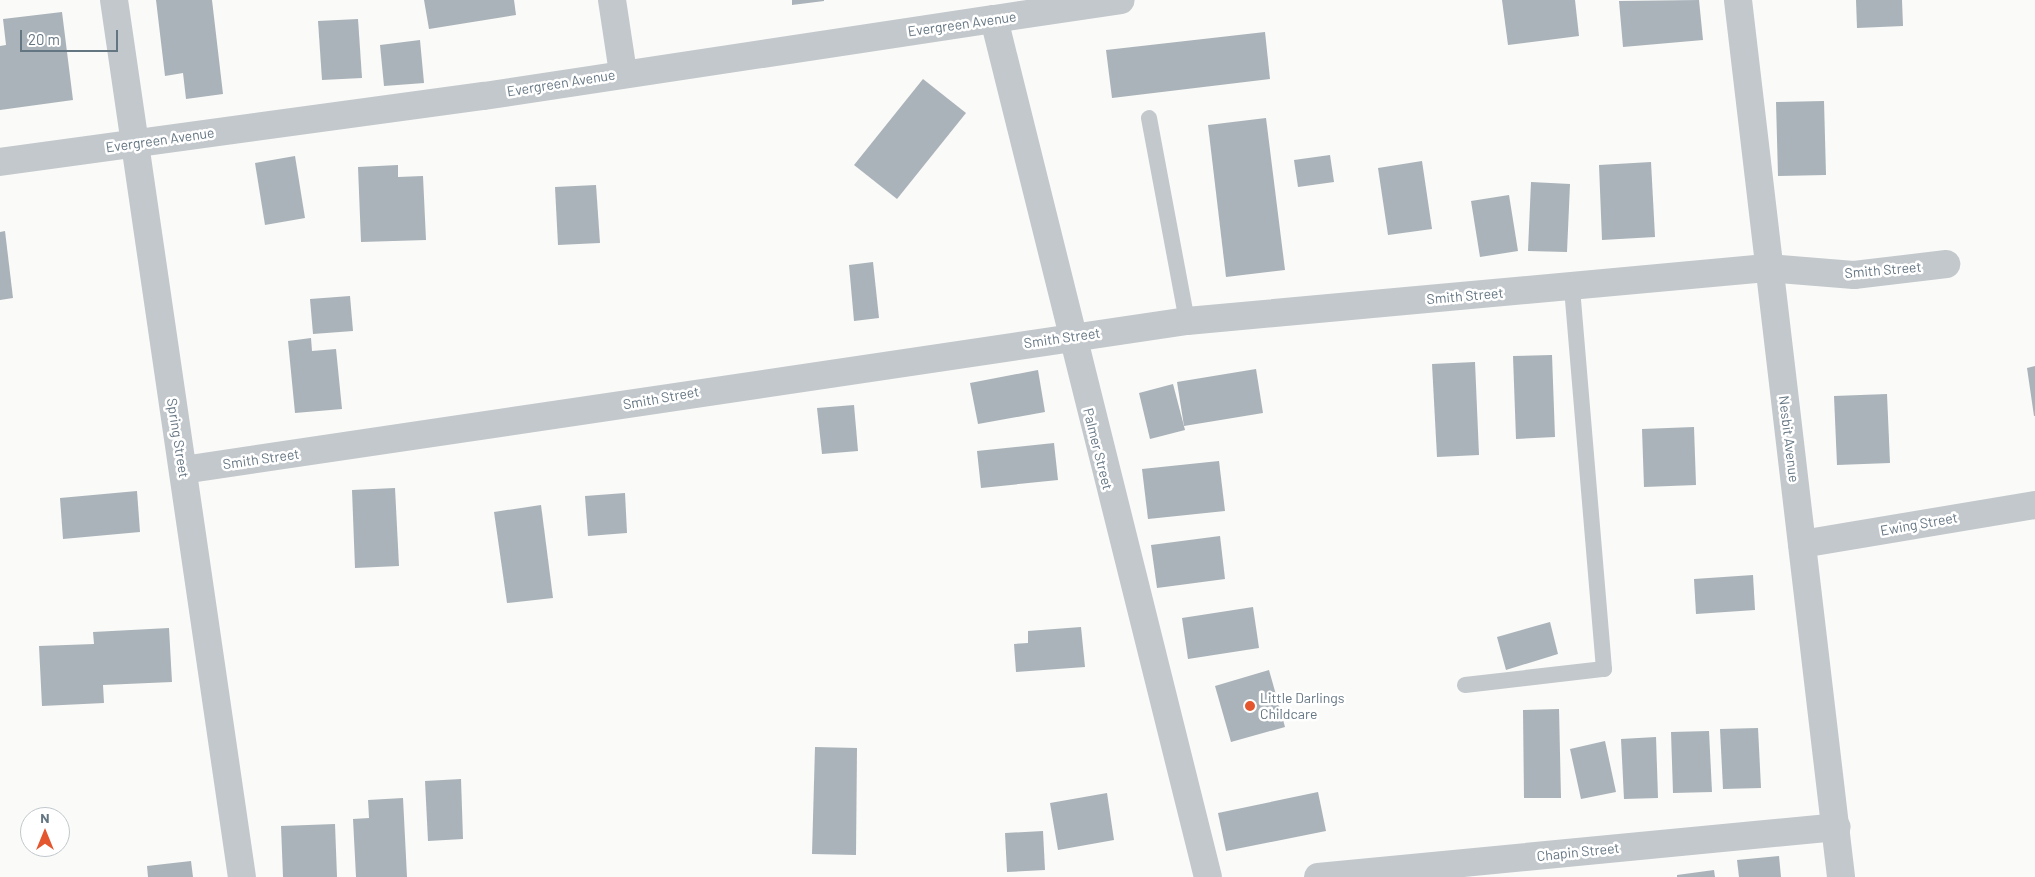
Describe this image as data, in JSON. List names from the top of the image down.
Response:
{
  "streets": {
    "street": [
      "Evergreen Avenue",
      "Smith Street",
      "Spring Street",
      "Nesbit Avenue",
      "Palmer Street",
      "Ewing Street",
      "Chapin Street"
    ]
  },
  "crossings": [
    ["Evergreen Avenue", "Spring Street"],
    ["Evergreen Avenue", "Palmer Street"],
    ["Smith Street", "Spring Street"],
    ["Smith Street", "Nesbit Avenue"],
    ["Smith Street", "Palmer Street"],
    ["Nesbit Avenue", "Ewing Street"],
    ["Nesbit Avenue", "Chapin Street"]
  ],
  "places": ["Little Darlings Childcare"],
  "scale_bar": "20 m",
  "north": "top"
}
